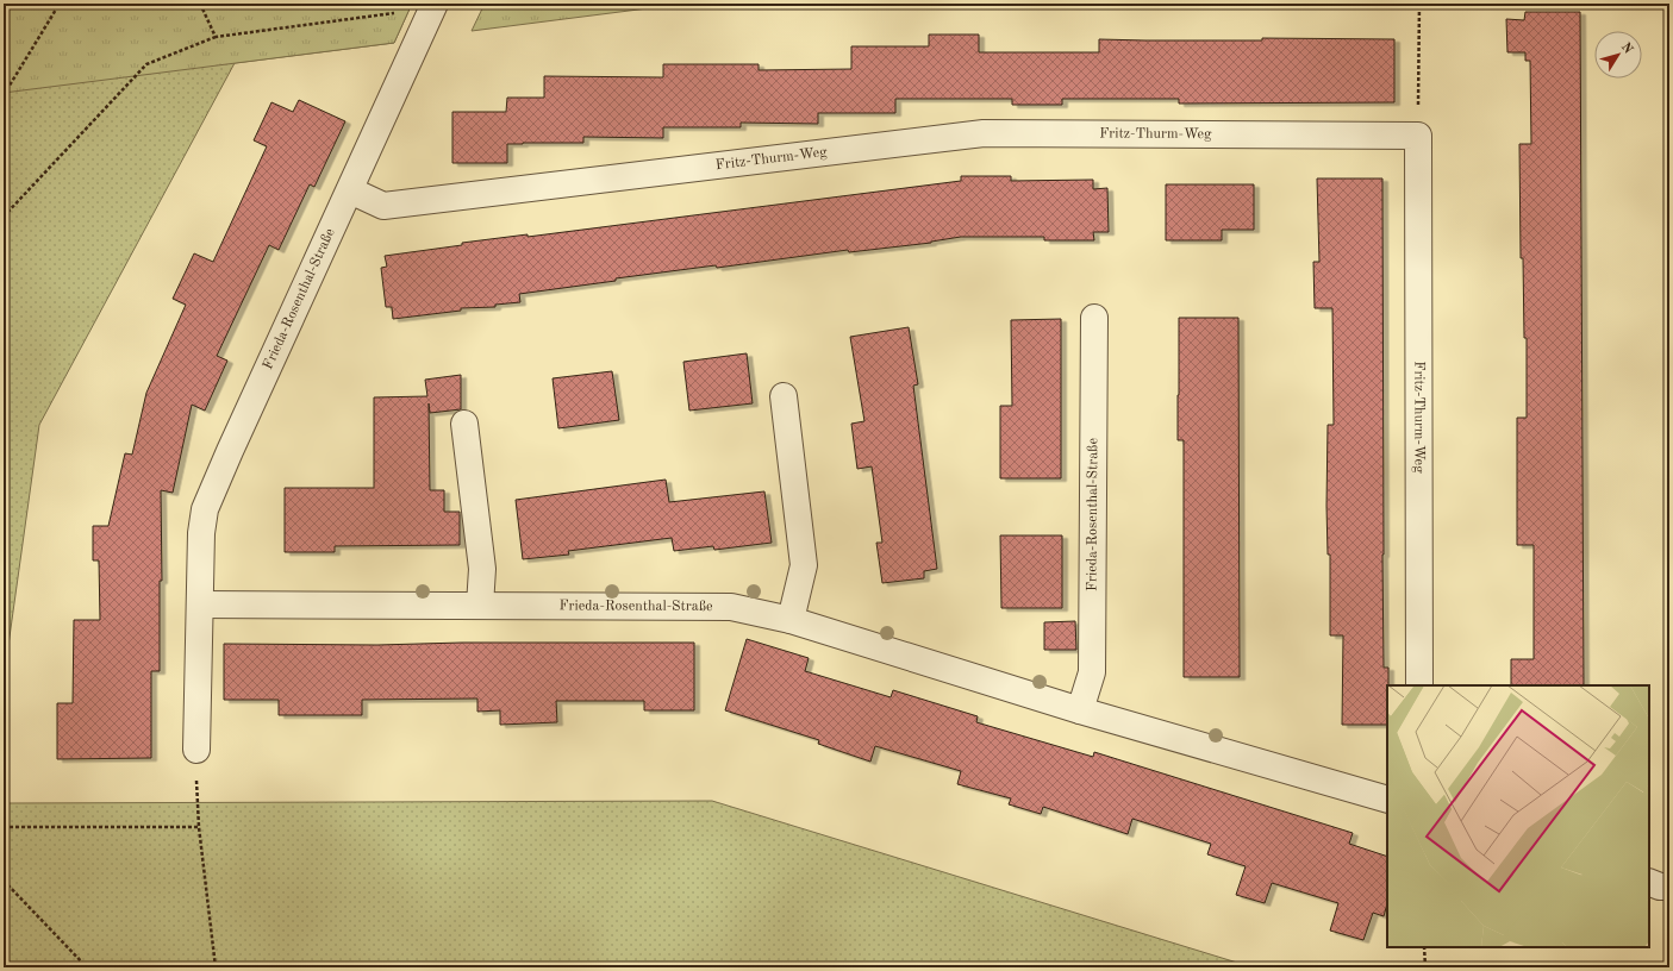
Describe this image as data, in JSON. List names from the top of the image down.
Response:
{
  "streets": {
    "street": ["Fritz-Thurm-Weg", "Frieda-Rosenthal-Straße"]
  },
  "crossings": [
    ["Fritz-Thurm-Weg", "Frieda-Rosenthal-Straße"]
  ],
  "north": "top right"
}
